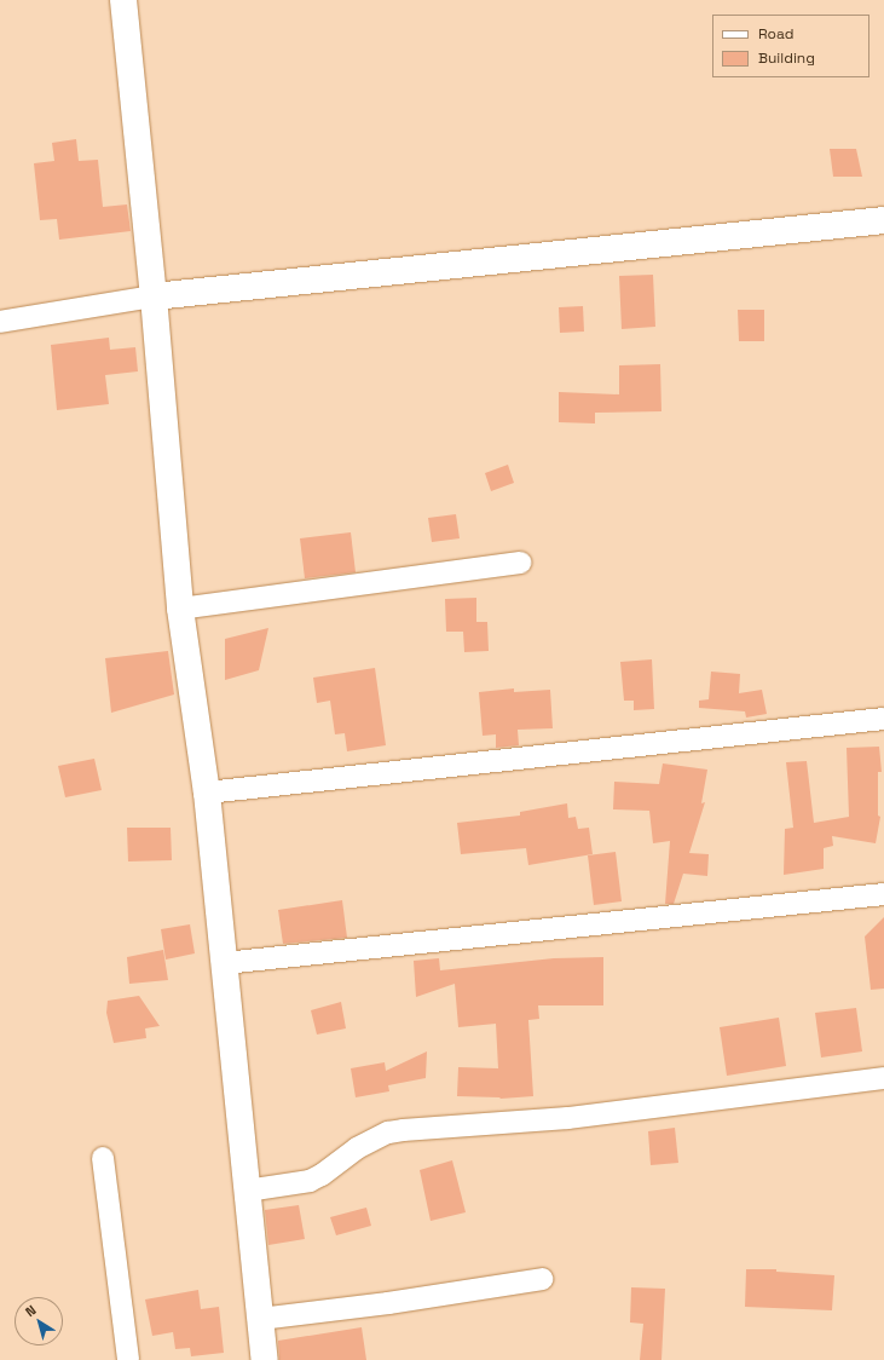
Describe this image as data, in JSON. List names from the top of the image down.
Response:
{
  "legend": ["Road", "Building"],
  "north": "top left"
}
